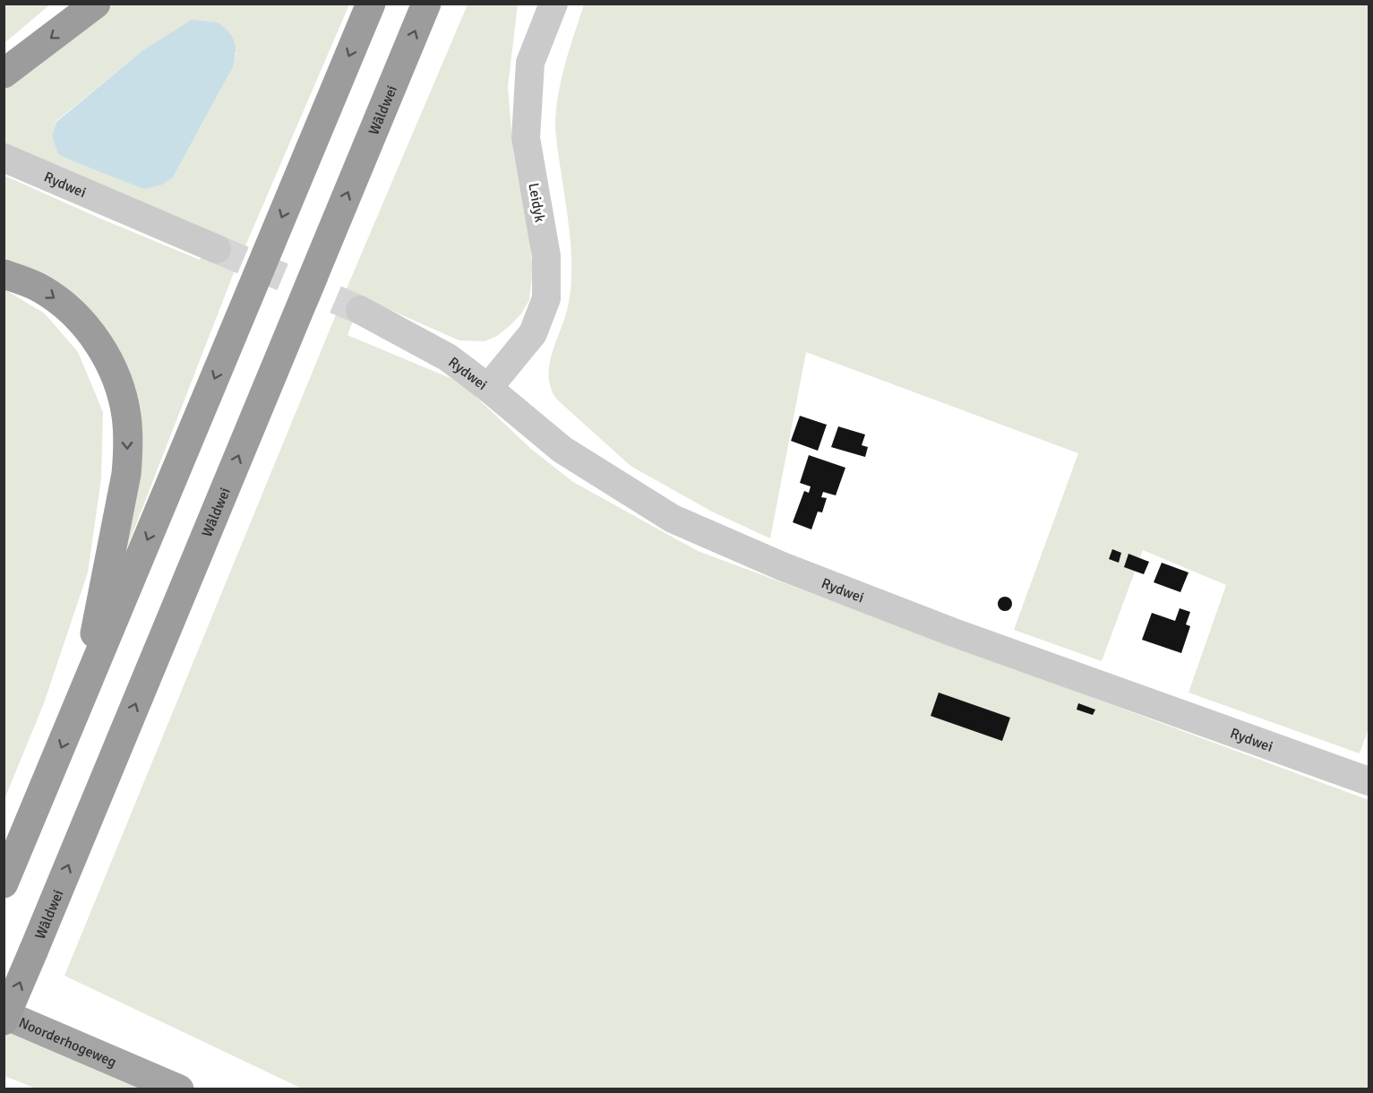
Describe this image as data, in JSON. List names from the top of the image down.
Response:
{
  "streets": {
    "highway": ["Wâldwei"],
    "main road": ["Noorderhogeweg"],
    "street": ["Rydwei", "Leidyk"]
  },
  "crossings": [
    ["Rydwei", "Leidyk"]
  ]
}
